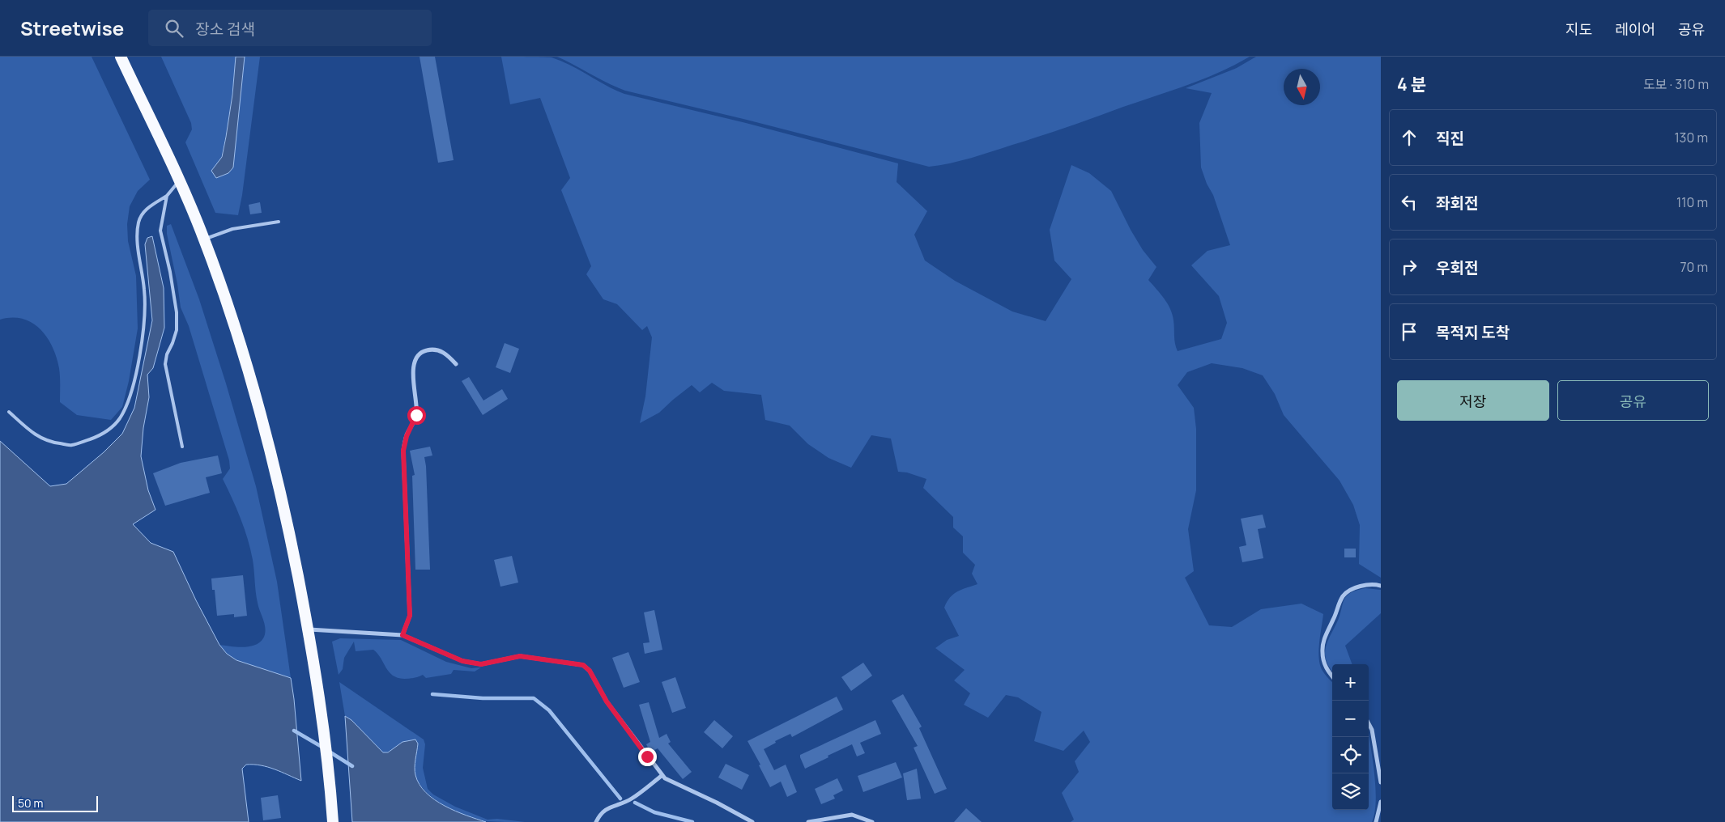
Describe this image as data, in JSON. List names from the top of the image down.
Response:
{
  "scale_bar": "50 m",
  "north": "bottom",
  "page": {
    "header": "Streetwise",
    "search": "장소 검색",
    "nav": ["지도", "레이어", "공유"],
    "heading": ["4 분", "도보 · 310 m"],
    "list": [
      ["직진", "130 m"],
      ["좌회전", "110 m"],
      ["우회전", "70 m"],
      "목적지 도착"
    ],
    "buttons": ["저장", "공유"],
    "map_buttons": ["+", "−"],
    "scale": "50 m"
  }
}
